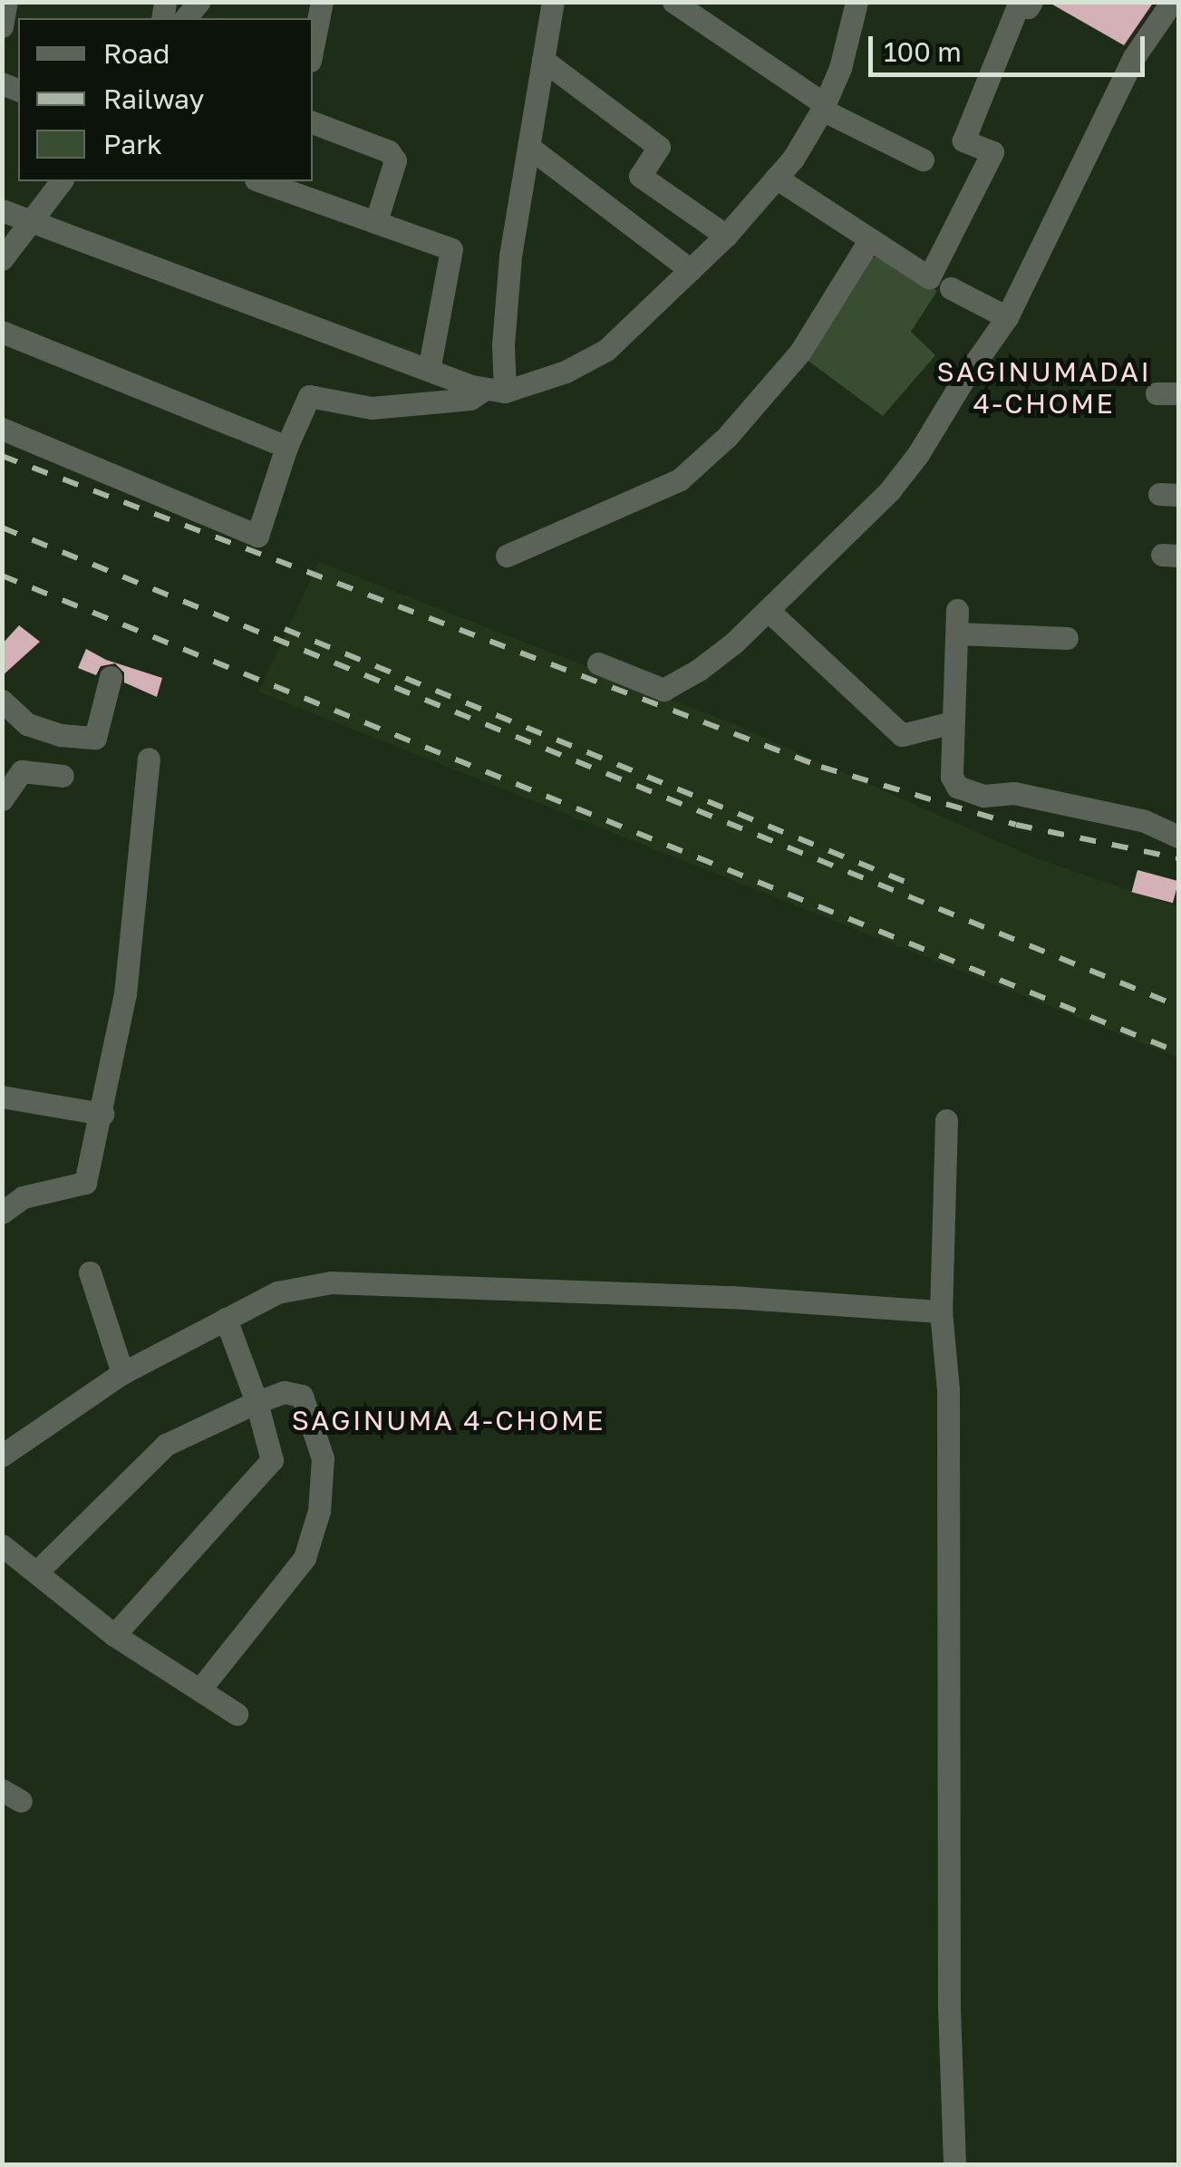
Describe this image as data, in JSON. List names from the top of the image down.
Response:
{
  "districts": ["SAGINUMADAI 4-CHOME", "SAGINUMA 4-CHOME"],
  "legend": ["Road", "Railway", "Park"],
  "scale_bar": "100 m"
}
